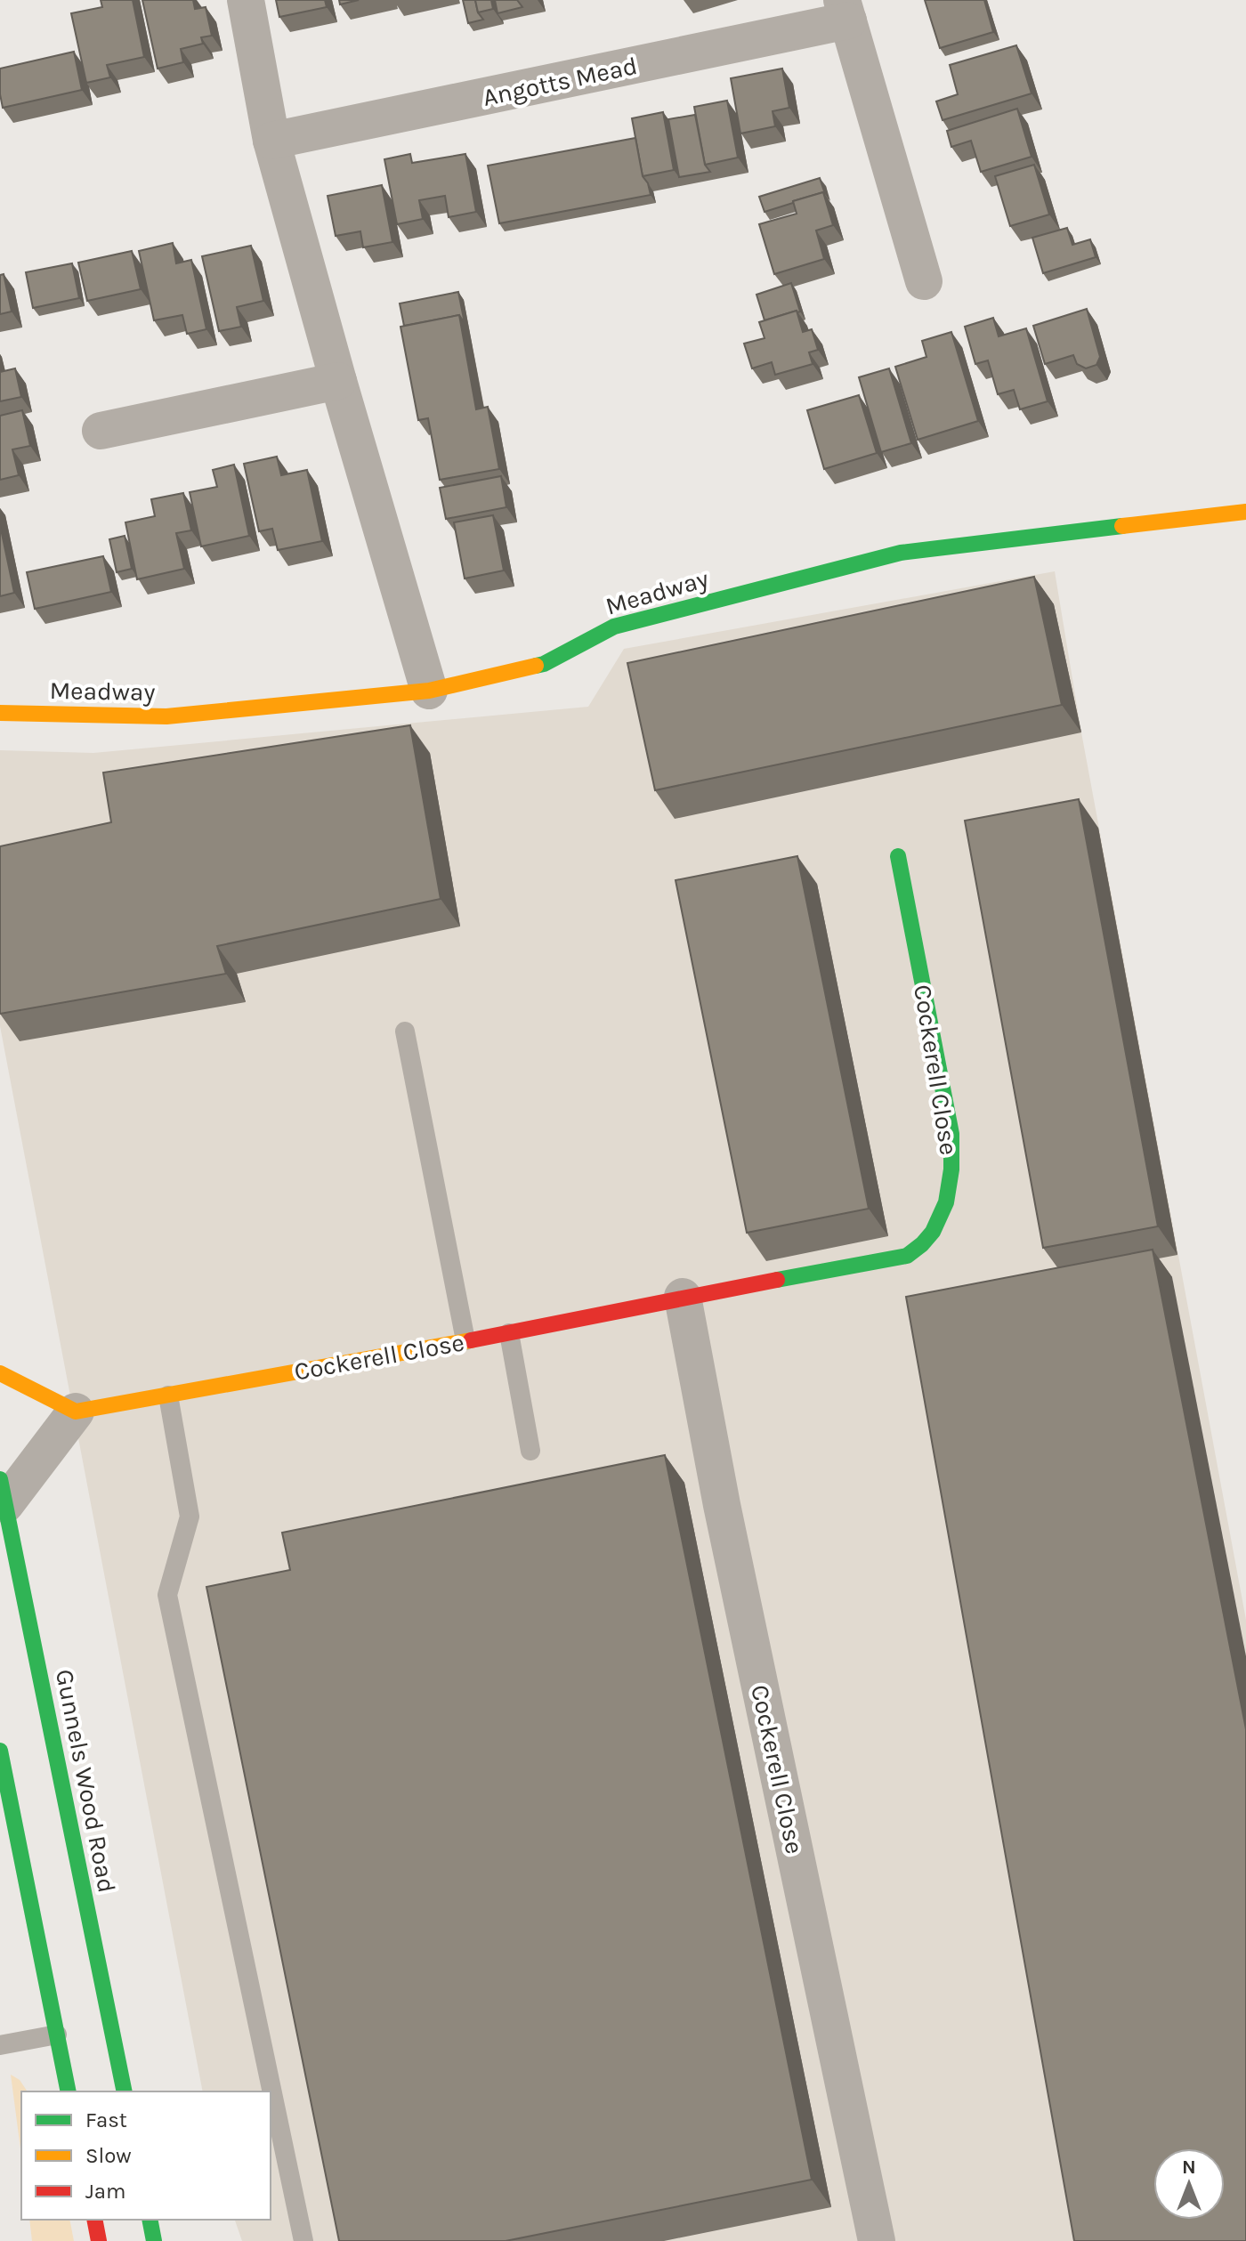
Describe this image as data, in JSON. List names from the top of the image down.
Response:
{
  "streets": {
    "street": [
      "Angotts Mead",
      "Meadway",
      "Cockerell Close",
      "Gunnels Wood Road"
    ]
  },
  "legend": ["Fast", "Slow", "Jam"],
  "north": "top"
}
